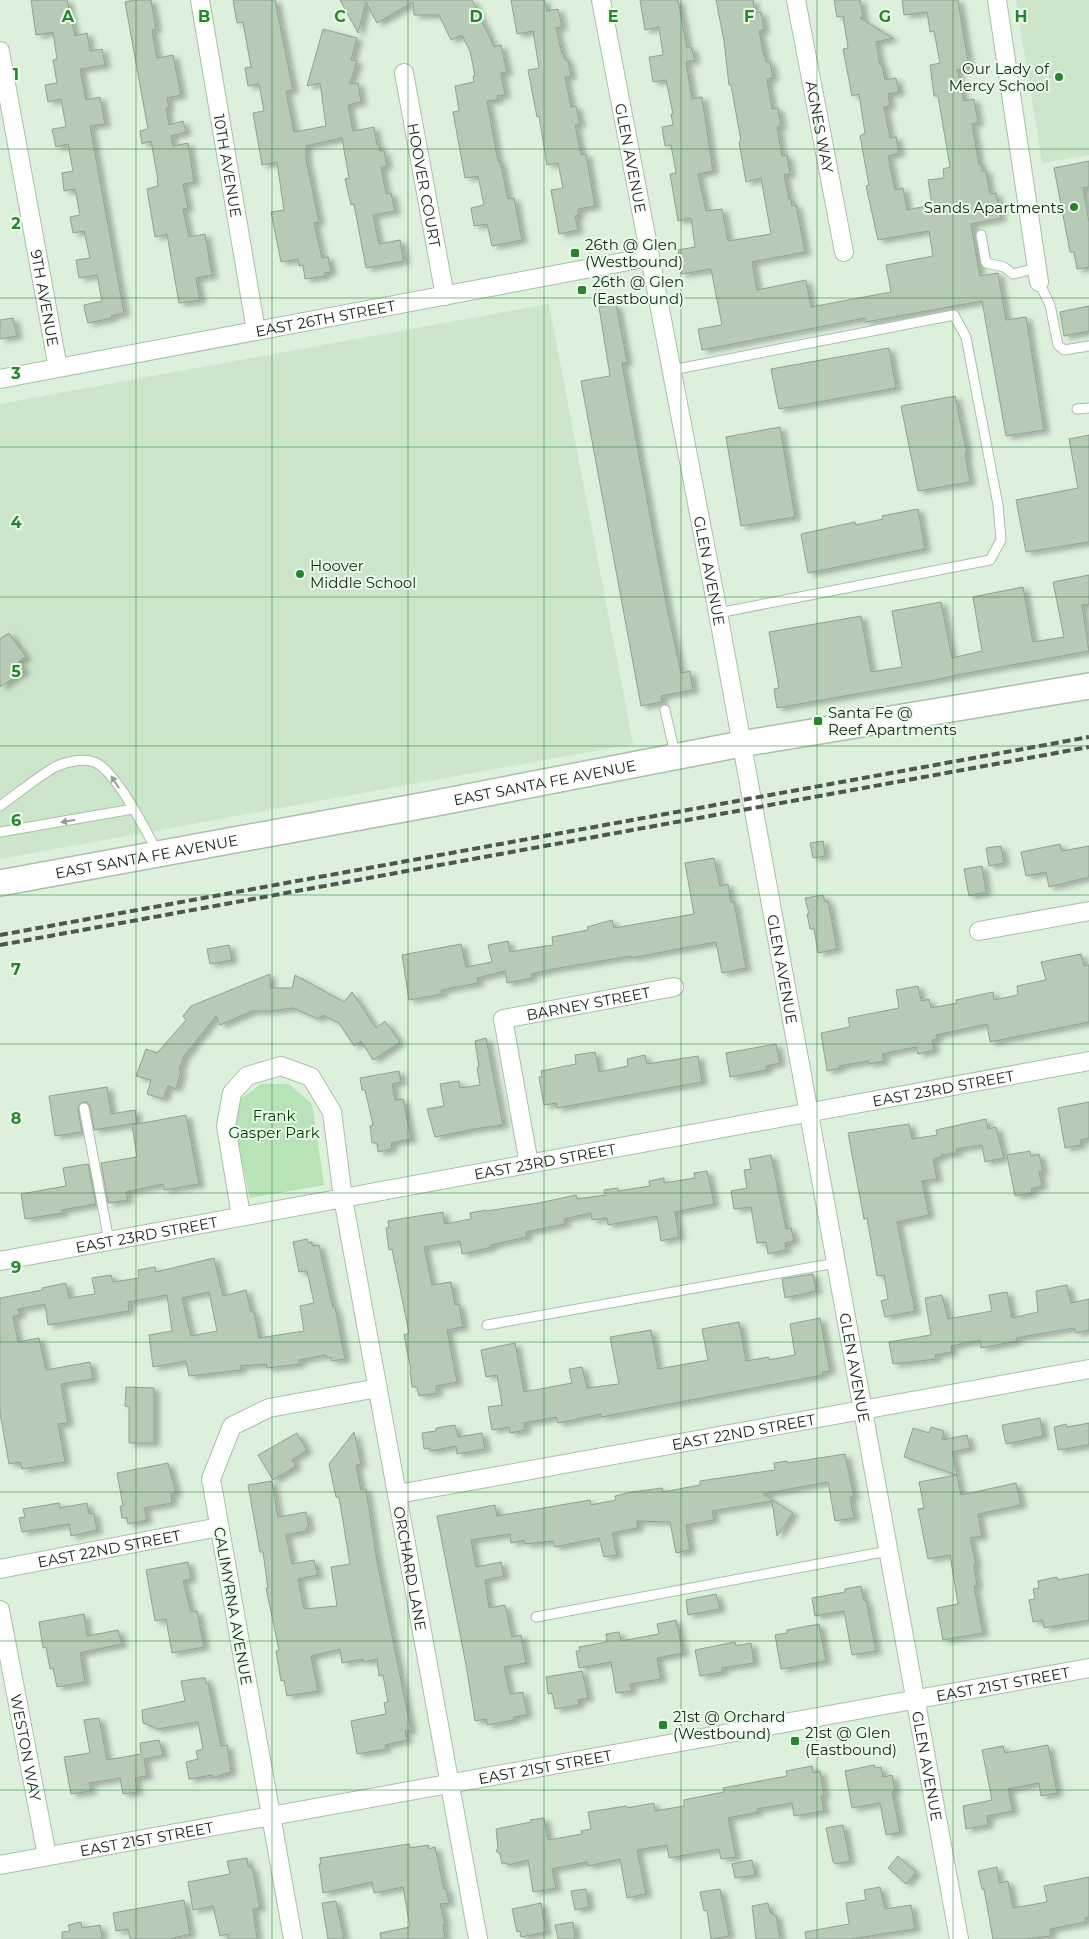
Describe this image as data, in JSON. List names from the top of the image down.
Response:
{
  "streets": {
    "street": [
      "AGNES WAY",
      "GLEN AVENUE",
      "10TH AVENUE",
      "HOOVER COURT",
      "9TH AVENUE",
      "EAST 26TH STREET",
      "EAST SANTA FE AVENUE",
      "BARNEY STREET",
      "EAST 23RD STREET",
      "EAST 22ND STREET",
      "ORCHARD LANE",
      "CALIMYRNA AVENUE",
      "EAST 21ST STREET",
      "WESTON WAY"
    ]
  },
  "crossings": [
    ["GLEN AVENUE", "EAST 26TH STREET"],
    ["GLEN AVENUE", "EAST SANTA FE AVENUE"],
    ["GLEN AVENUE", "EAST 23RD STREET"],
    ["GLEN AVENUE", "EAST 22ND STREET"],
    ["GLEN AVENUE", "EAST 21ST STREET"],
    ["10TH AVENUE", "EAST 26TH STREET"],
    ["HOOVER COURT", "EAST 26TH STREET"],
    ["9TH AVENUE", "EAST 26TH STREET"],
    ["BARNEY STREET", "EAST 23RD STREET"],
    ["EAST 23RD STREET", "ORCHARD LANE"],
    ["EAST 22ND STREET", "ORCHARD LANE"],
    ["EAST 22ND STREET", "CALIMYRNA AVENUE"],
    ["ORCHARD LANE", "CALIMYRNA AVENUE"],
    ["ORCHARD LANE", "EAST 21ST STREET"],
    ["CALIMYRNA AVENUE", "EAST 21ST STREET"],
    ["EAST 21ST STREET", "WESTON WAY"]
  ],
  "parks": ["Frank Gasper Park"],
  "places": {
    "other": ["Our Lady of Mercy School", "Sands Apartments", "Hoover Middle School"],
    "transit": [
      "26th @ Glen (Westbound)",
      "26th @ Glen (Eastbound)",
      "Santa Fe @ Reef Apartments",
      "21st @ Orchard (Westbound)",
      "21st @ Glen (Eastbound)"
    ]
  },
  "grid": {
    "columns": [
      "A",
      "B",
      "C",
      "D",
      "E",
      "F",
      "G",
      "H"
    ],
    "rows": [
      "1",
      "2",
      "3",
      "4",
      "5",
      "6",
      "7",
      "8",
      "9"
    ]
  }
}
